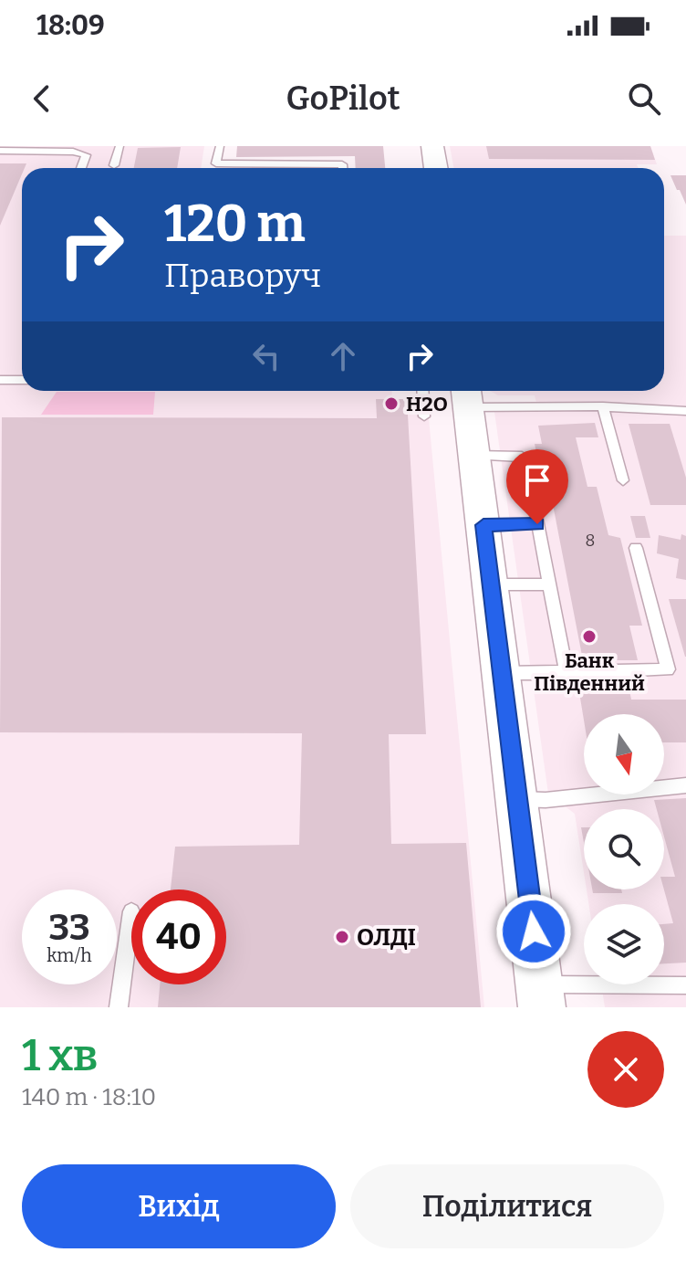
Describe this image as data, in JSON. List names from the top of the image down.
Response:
{
  "places": ["H2O", "Банк Південний", "ОЛДІ"],
  "house_numbers": ["8"],
  "north": "bottom",
  "page": {
    "status": "18:09",
    "header": "GoPilot",
    "turn": ["120 m", "Праворуч"],
    "speed": "33 km/h",
    "limit": "40",
    "heading": ["1 хв", "140 m · 18:10"],
    "buttons": ["Вихід", "Поділитися"]
  }
}
